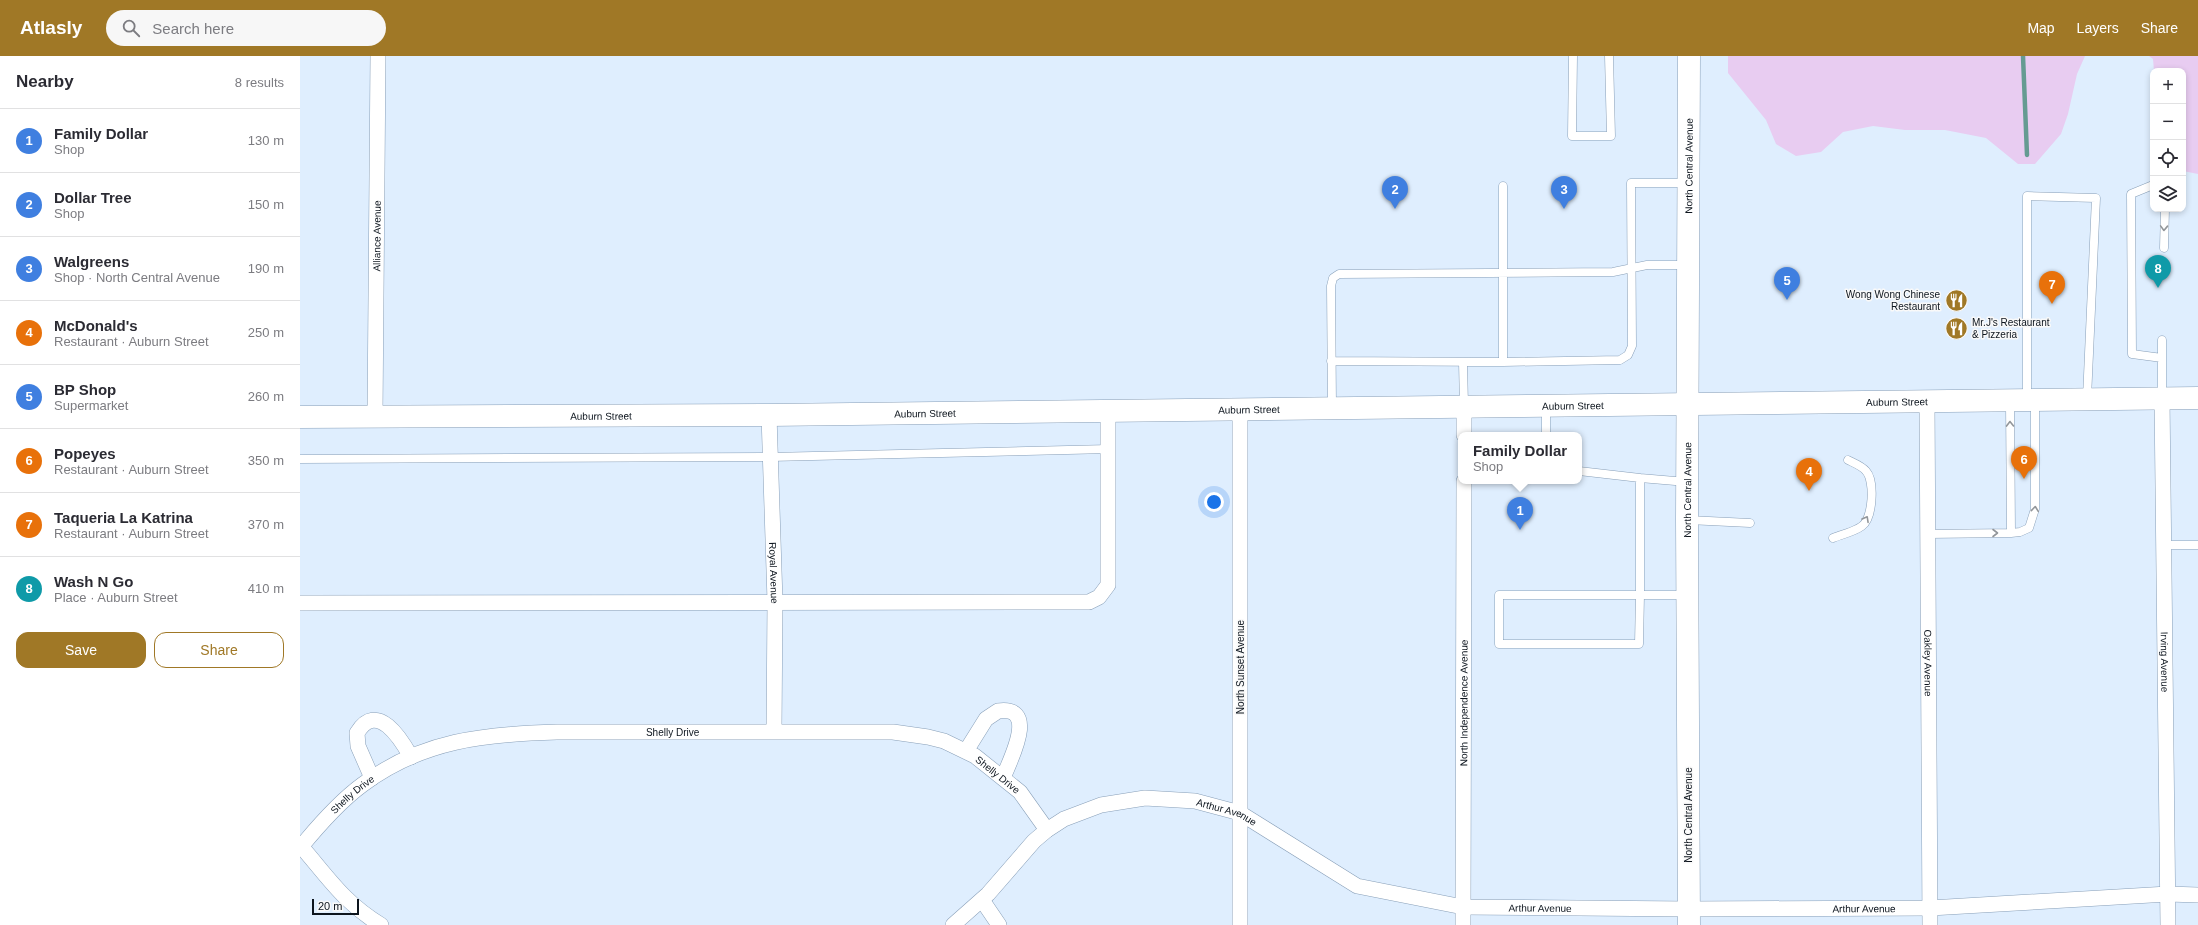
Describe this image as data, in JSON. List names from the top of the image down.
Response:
{
  "streets": {
    "main road": ["North Central Avenue", "Auburn Street"],
    "street": [
      "Alliance Avenue",
      "Royal Avenue",
      "Irving Avenue",
      "Oakley Avenue",
      "North Sunset Avenue",
      "North Independence Avenue",
      "Shelly Drive",
      "Arthur Avenue"
    ]
  },
  "crossings": [
    ["North Central Avenue", "Auburn Street"],
    ["North Central Avenue", "Arthur Avenue"],
    ["Alliance Avenue", "Auburn Street"],
    ["Auburn Street", "Royal Avenue"],
    ["Auburn Street", "Irving Avenue"],
    ["Auburn Street", "Oakley Avenue"],
    ["Auburn Street", "North Sunset Avenue"],
    ["Royal Avenue", "Shelly Drive"],
    ["Irving Avenue", "Arthur Avenue"],
    ["Oakley Avenue", "Arthur Avenue"],
    ["North Sunset Avenue", "Arthur Avenue"],
    ["North Independence Avenue", "Arthur Avenue"],
    ["Shelly Drive", "Arthur Avenue"]
  ],
  "places": {
    "restaurant": ["Wong Wong Chinese Restaurant", "Mr.J's Restaurant & Pizzeria"]
  },
  "scale_bar": "20 m",
  "page": {
    "header": "Atlasly",
    "search": "Search here",
    "nav": ["Map", "Layers", "Share"],
    "heading": ["Nearby", "8 results"],
    "map_buttons": ["+", "−"],
    "list": [
      {
        "mark": "1",
        "name": "Family Dollar",
        "note": "Shop",
        "value": "130 m"
      },
      {
        "mark": "2",
        "name": "Dollar Tree",
        "note": "Shop",
        "value": "150 m"
      },
      {
        "mark": "3",
        "name": "Walgreens",
        "note": "Shop · North Central Avenue",
        "value": "190 m"
      },
      {
        "mark": "4",
        "name": "McDonald's",
        "note": "Restaurant · Auburn Street",
        "value": "250 m"
      },
      {
        "mark": "5",
        "name": "BP Shop",
        "note": "Supermarket",
        "value": "260 m"
      },
      {
        "mark": "6",
        "name": "Popeyes",
        "note": "Restaurant · Auburn Street",
        "value": "350 m"
      },
      {
        "mark": "7",
        "name": "Taqueria La Katrina",
        "note": "Restaurant · Auburn Street",
        "value": "370 m"
      },
      {
        "mark": "8",
        "name": "Wash N Go",
        "note": "Place · Auburn Street",
        "value": "410 m"
      }
    ],
    "pins": [
      "2",
      "3",
      "8",
      "5",
      "7",
      "6",
      "4",
      "1"
    ],
    "popup": ["Family Dollar", "Shop"],
    "buttons": ["Save", "Share"],
    "scale": "20 m"
  }
}
